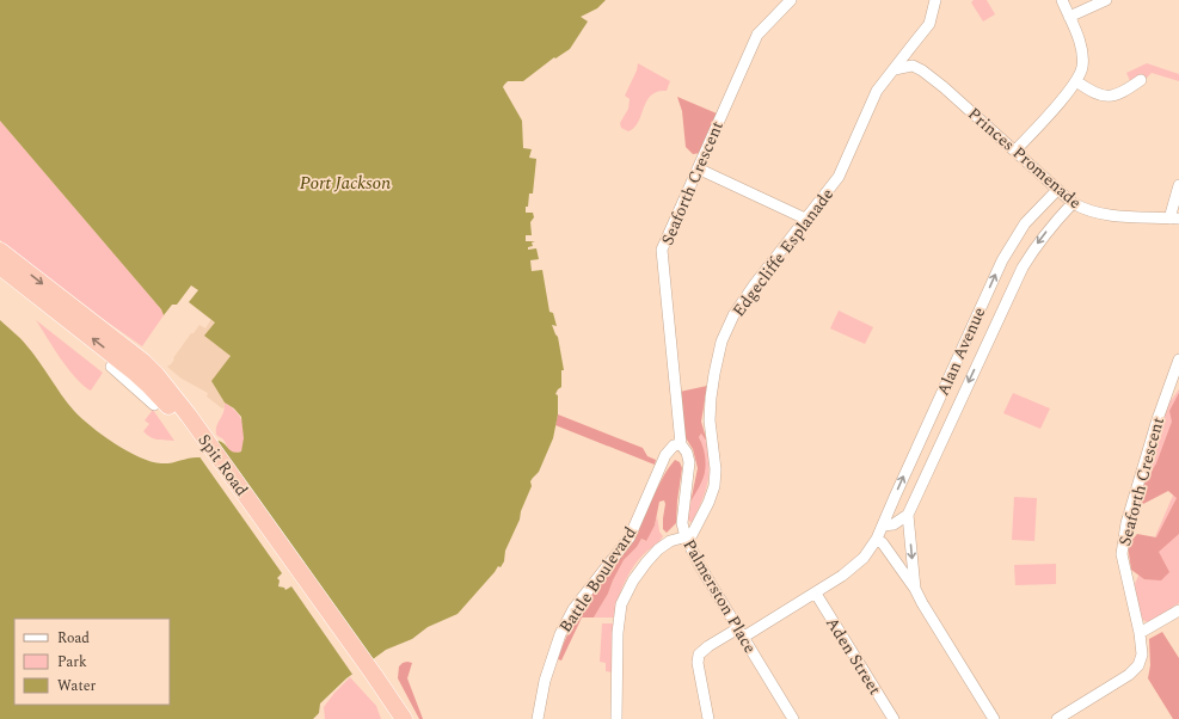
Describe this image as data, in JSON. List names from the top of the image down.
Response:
{
  "streets": {
    "highway": ["Spit Road"],
    "street": [
      "Princes Promenade",
      "Seaforth Crescent",
      "Edgecliffe Esplanade",
      "Alan Avenue",
      "Battle Boulevard",
      "Palmerston Place",
      "Aden Street"
    ]
  },
  "crossings": [
    ["Princes Promenade", "Edgecliffe Esplanade"],
    ["Princes Promenade", "Alan Avenue"],
    ["Seaforth Crescent", "Battle Boulevard"],
    ["Seaforth Crescent", "Palmerston Place"],
    ["Edgecliffe Esplanade", "Palmerston Place"],
    ["Alan Avenue", "Palmerston Place"],
    ["Alan Avenue", "Aden Street"],
    ["Battle Boulevard", "Palmerston Place"]
  ],
  "water": ["Port Jackson"],
  "legend": ["Road", "Park", "Water"]
}
